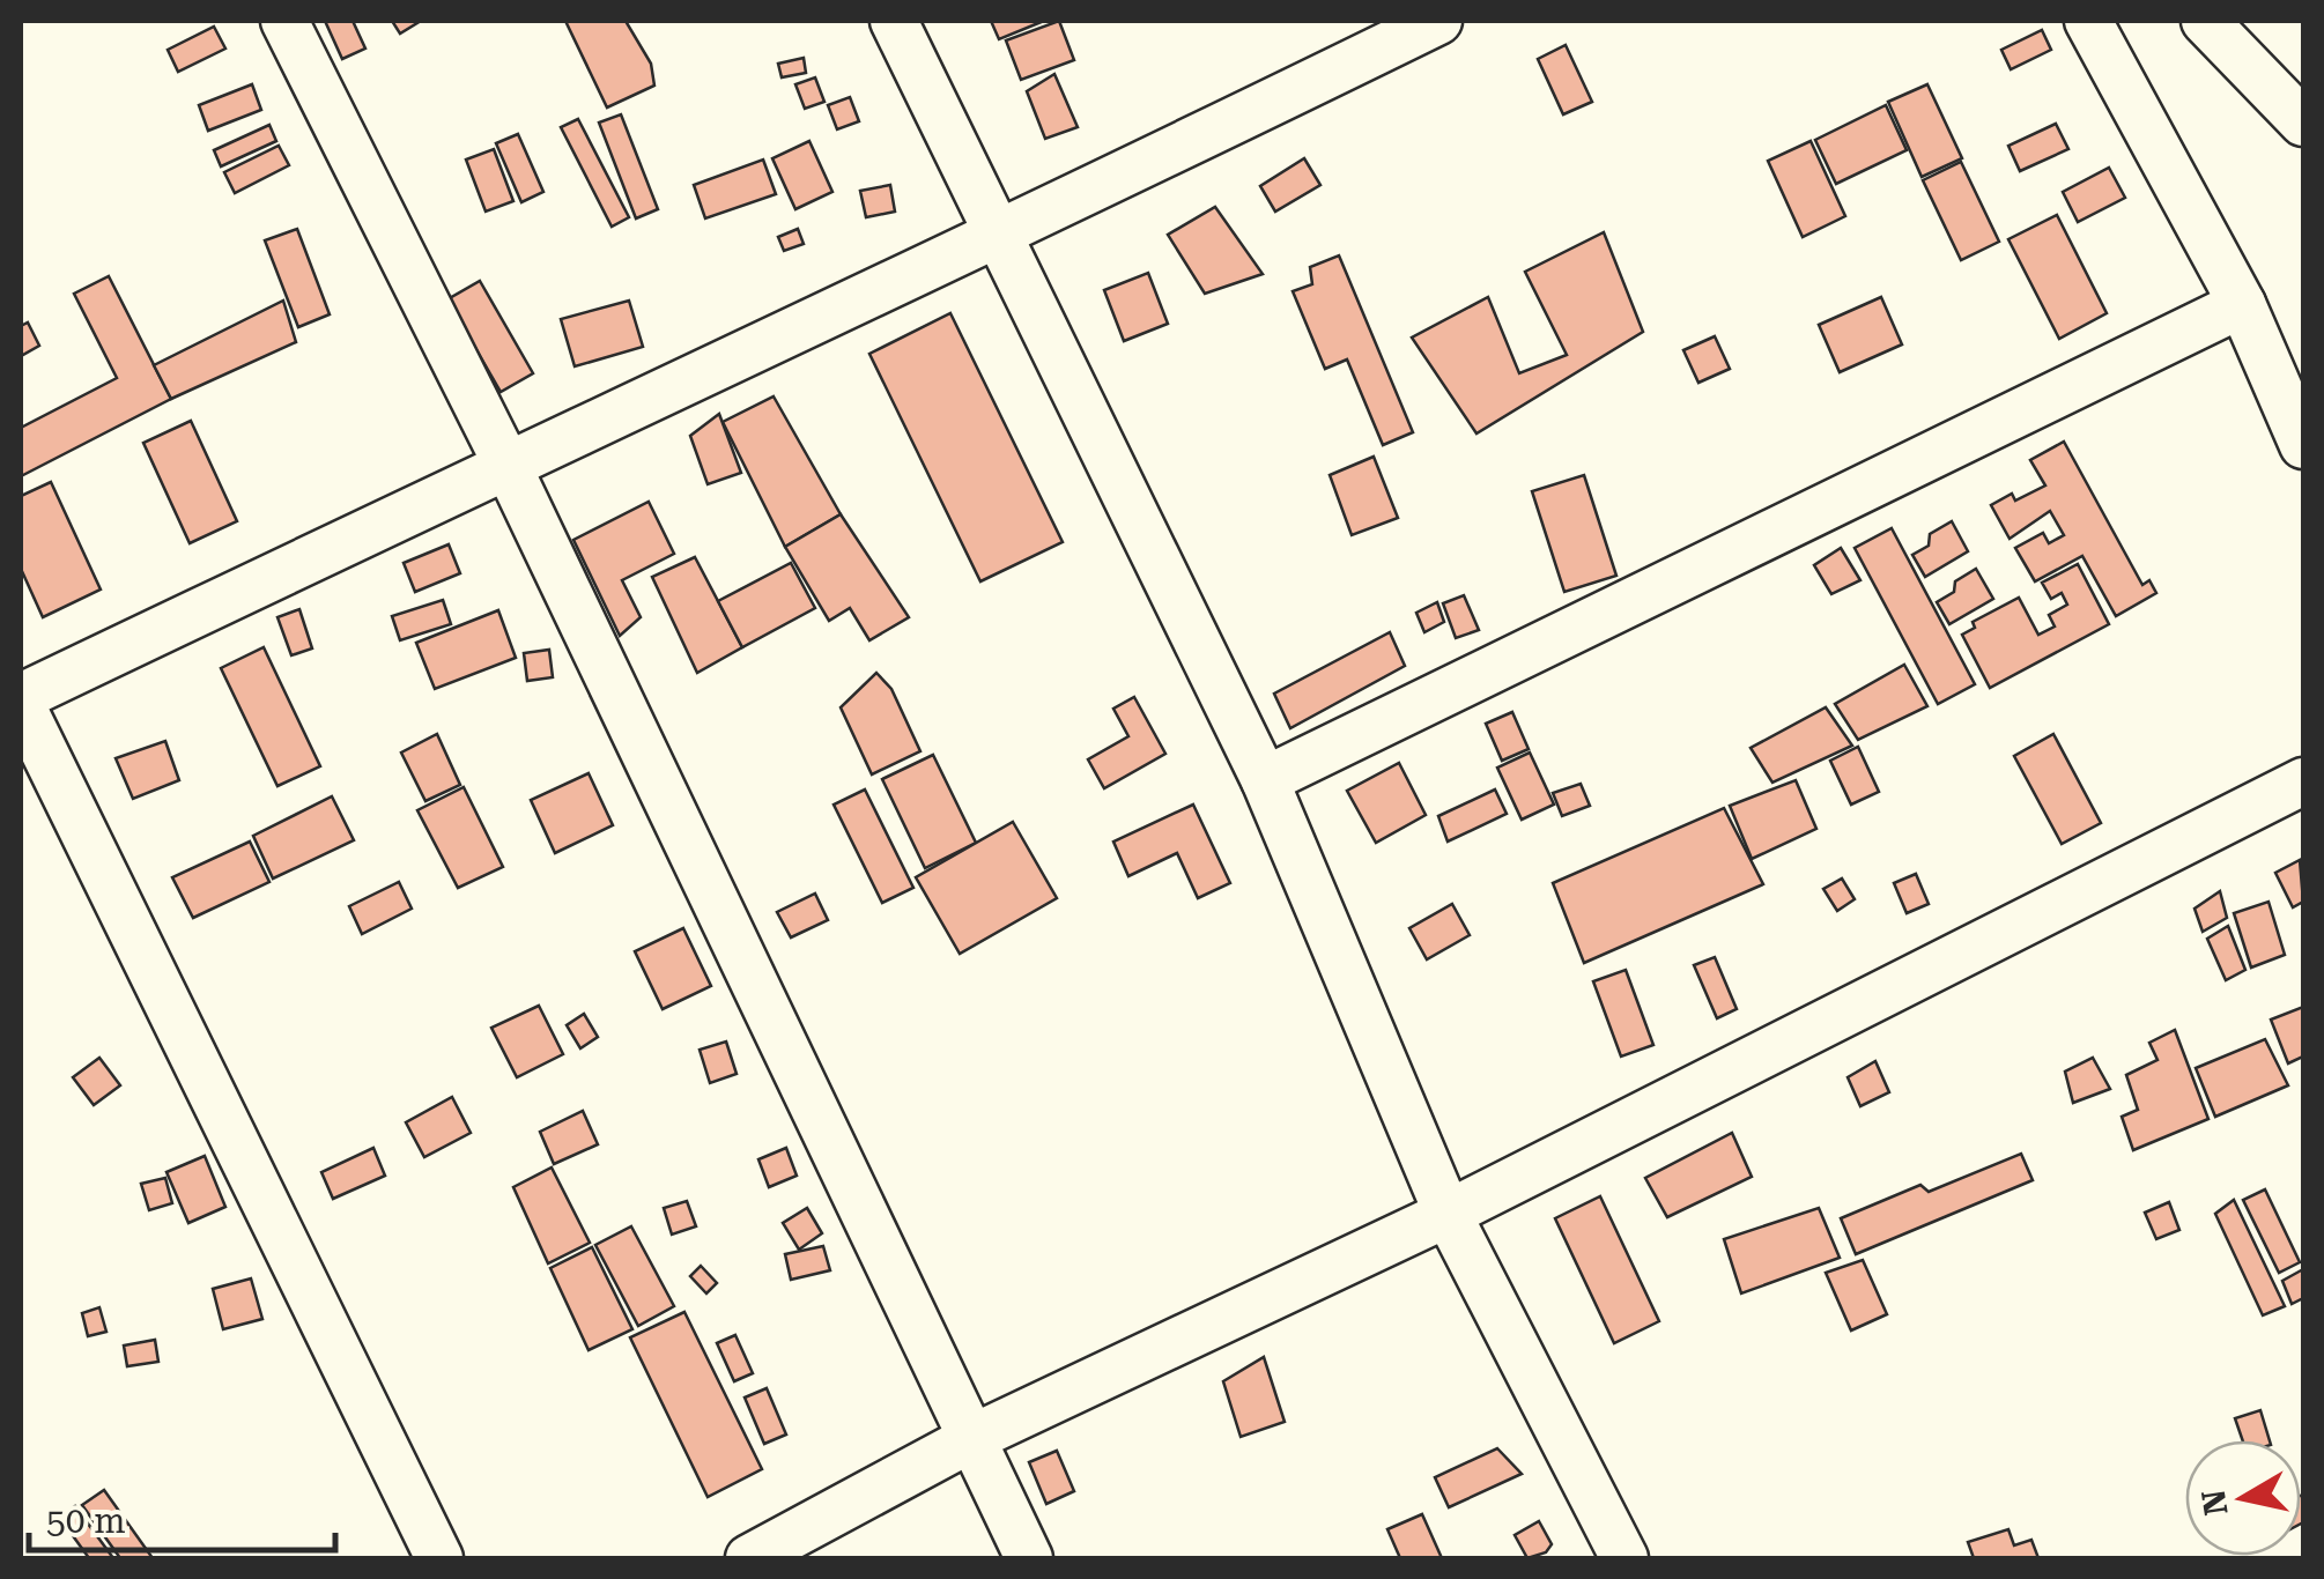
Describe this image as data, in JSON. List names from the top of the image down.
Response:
{
  "scale_bar": "50 m",
  "north": "left"
}
